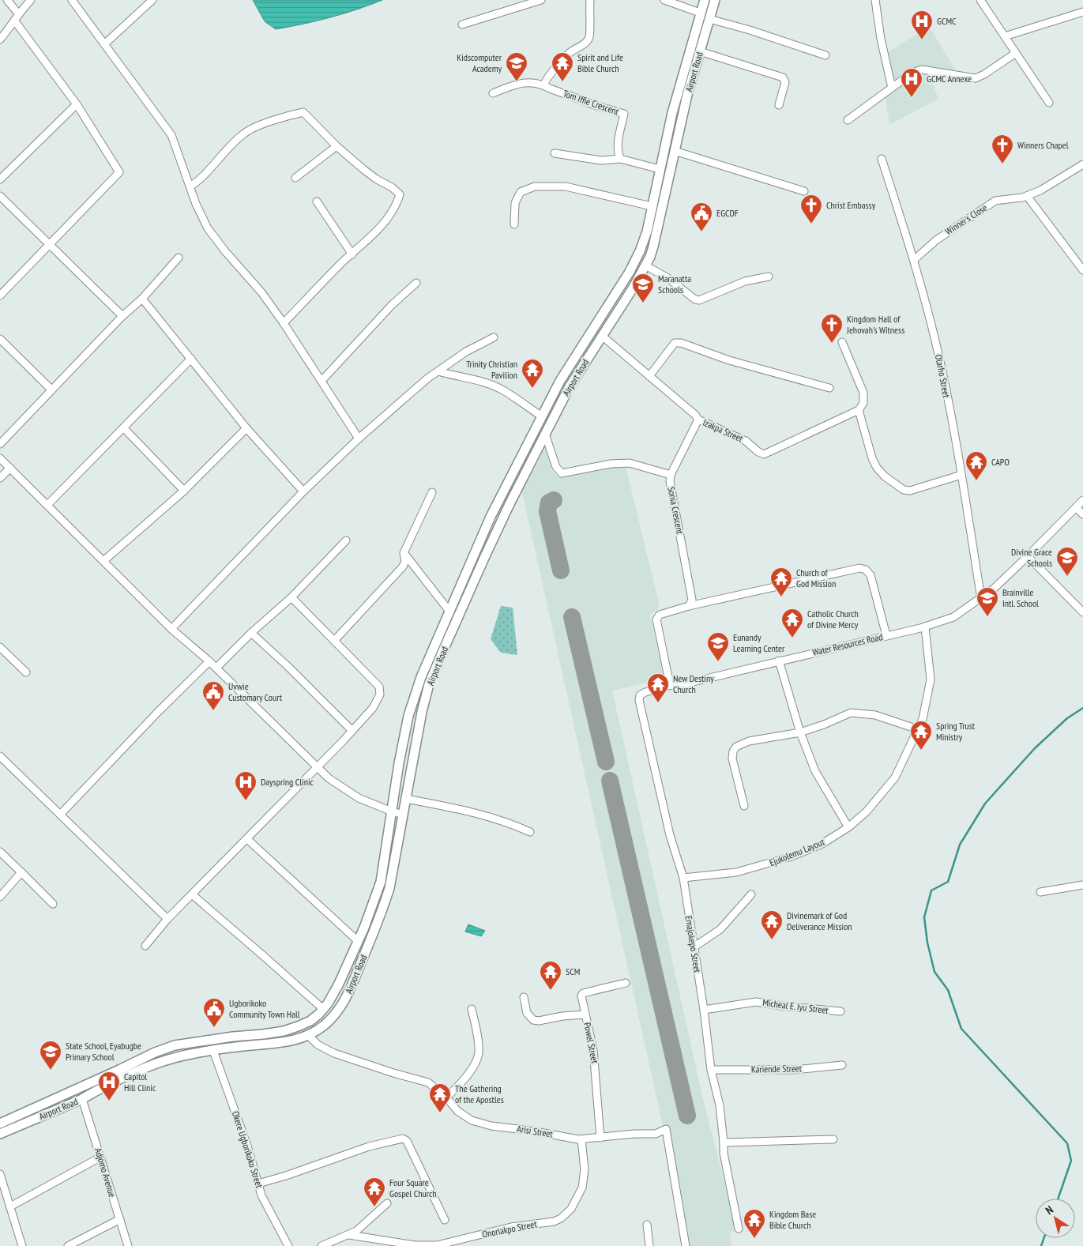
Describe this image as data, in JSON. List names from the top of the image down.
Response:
{
  "streets": {
    "main road": ["Airport Road"],
    "street": [
      "Tom Iffie Crescent",
      "Winner's Close",
      "Olarho Street",
      "Izakpa Street",
      "Sonia Crescent",
      "Water Resources Road",
      "Ejukolemu Layout",
      "Emajokepo Street",
      "Micheal E. Iyu Street",
      "Powel Street",
      "Kariende Street",
      "Arisi Street",
      "Okere Ugborikoko Street",
      "Adjomo Avenue",
      "Onoriakpo Street"
    ]
  },
  "crossings": [
    ["Airport Road", "Izakpa Street"],
    ["Airport Road", "Arisi Street"],
    ["Airport Road", "Okere Ugborikoko Street"],
    ["Airport Road", "Adjomo Avenue"],
    ["Winner's Close", "Olarho Street"],
    ["Olarho Street", "Water Resources Road"],
    ["Izakpa Street", "Sonia Crescent"],
    ["Water Resources Road", "Ejukolemu Layout"],
    ["Water Resources Road", "Emajokepo Street"],
    ["Ejukolemu Layout", "Emajokepo Street"],
    ["Emajokepo Street", "Micheal E. Iyu Street"],
    ["Emajokepo Street", "Kariende Street"],
    ["Powel Street", "Arisi Street"],
    ["Arisi Street", "Onoriakpo Street"]
  ],
  "places": {
    "hospital": [
      "GCMC",
      "GCMC Annexe",
      "Dayspring Clinic",
      "Capitol Hill Clinic"
    ],
    "school or university": [
      "Kidscomputer Academy",
      "Maranatta Schools",
      "Divine Grace Schools",
      "Brainville Intl. School",
      "Eunandy Learning Center",
      "State School, Eyabugbe Primary School"
    ],
    "temple": [
      "Spirit and Life Bible Church",
      "Trinity Christian Pavilion",
      "CAPO",
      "Church of God Mission",
      "Catholic Church of Divine Mercy",
      "New Destiny Church",
      "Spring Trust Ministry",
      "Divinemark of God Deliverance Mission",
      "SCM",
      "The Gathering of the Apostles",
      "Four Square Gospel Church",
      "Kingdom Base Bible Church"
    ],
    "church": ["Winners Chapel", "Christ Embassy", "Kingdom Hall of Jehovah's Witness"],
    "public building": ["EGCDF", "Uvwie Customary Court", "Ugborikoko Community Town Hall"]
  },
  "north": "top left"
}
